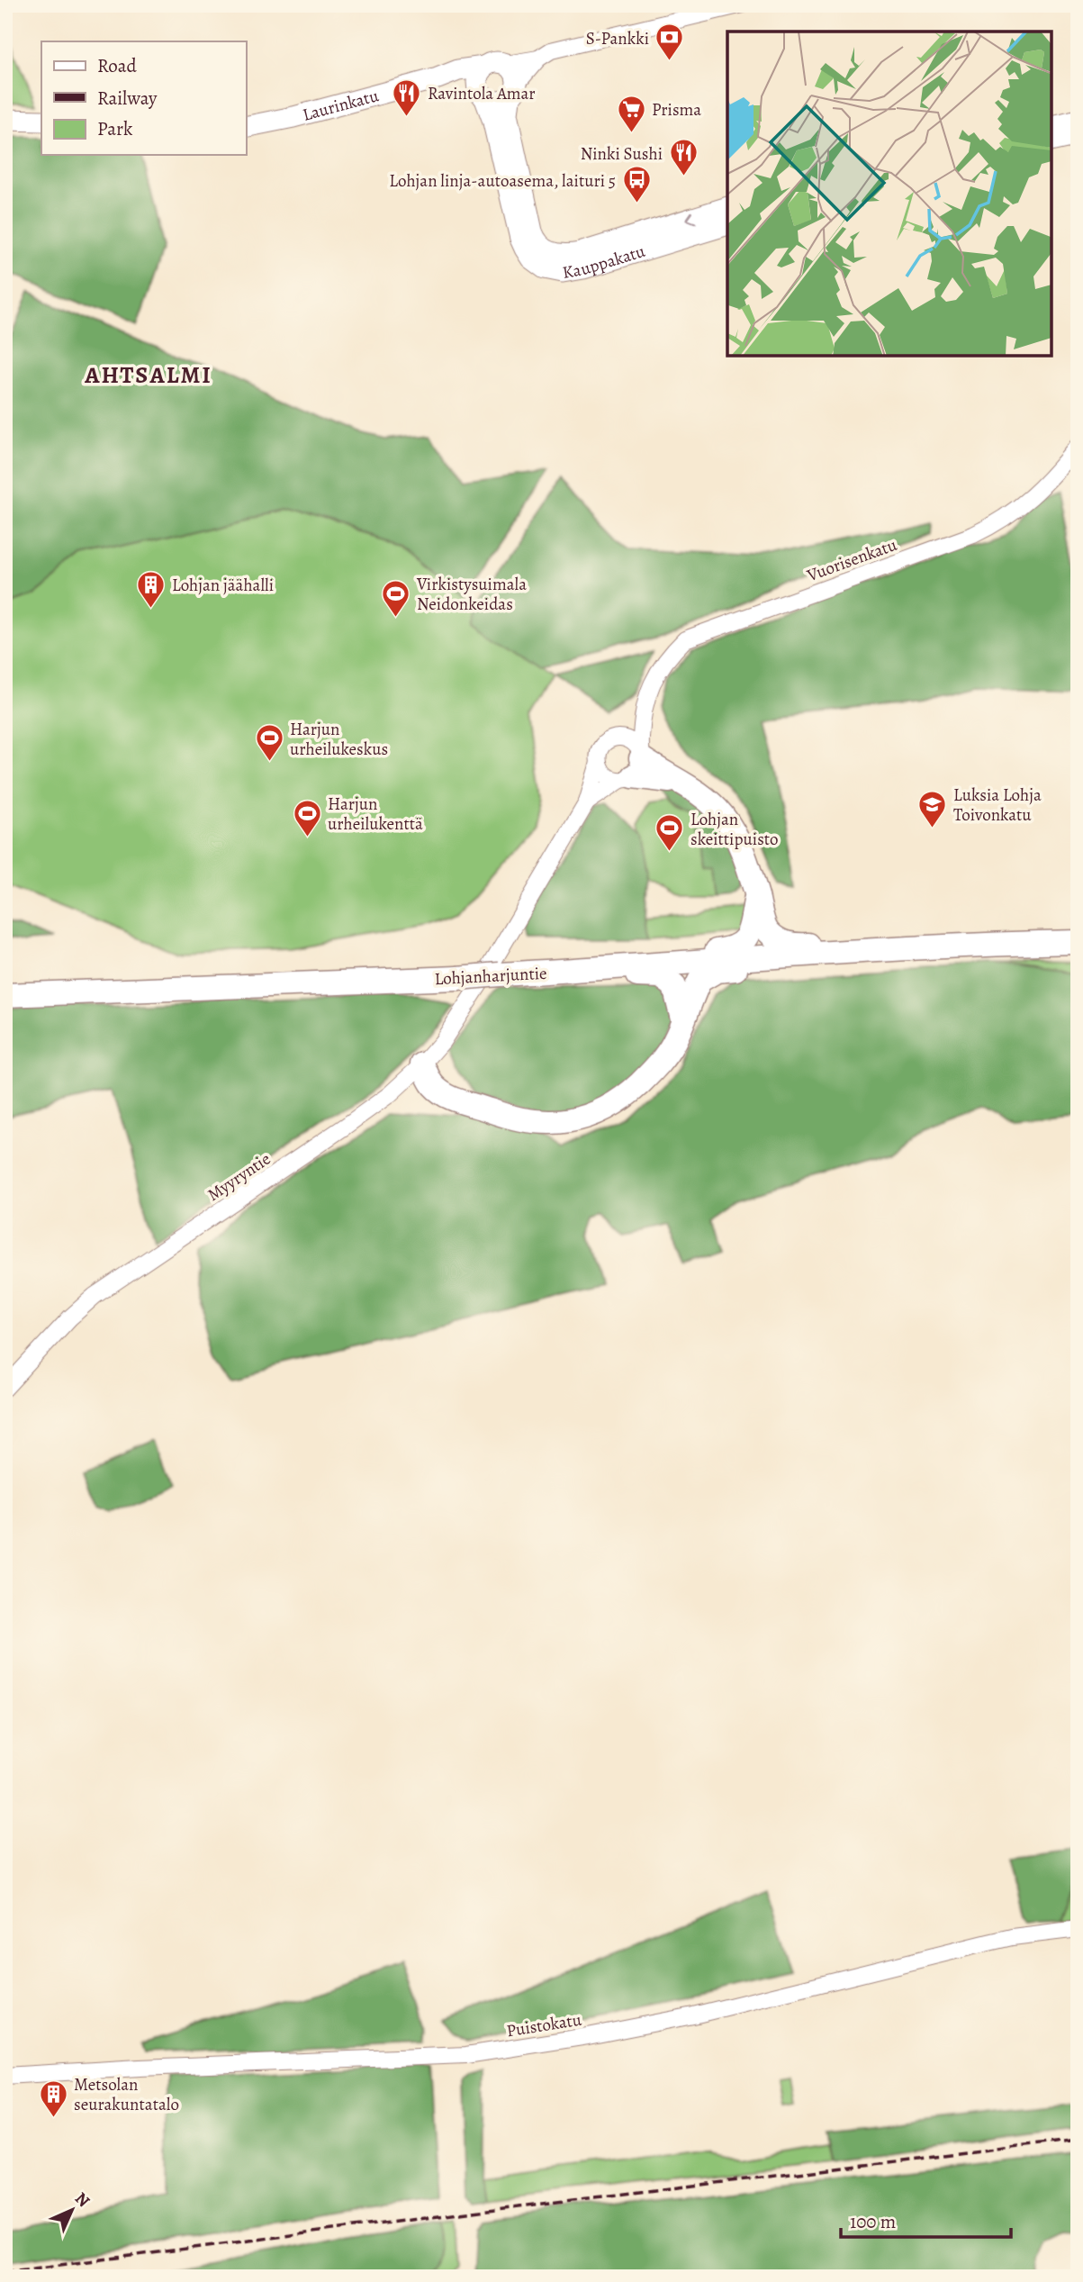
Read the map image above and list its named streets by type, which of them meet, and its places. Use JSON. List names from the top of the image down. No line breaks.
{"streets":{"highway":["Lohjanharjuntie"],"main road":["Laurinkatu","Kauppakatu"],"street":["Vuorisenkatu","Myyryntie","Puistokatu"]},"crossings":[["Laurinkatu","Kauppakatu"],["Lohjanharjuntie","Myyryntie"]],"districts":["AHTSALMI"],"places":{"bank":["S-Pankki"],"restaurant":["Ravintola Amar","Ninki Sushi"],"supermarket":["Prisma"],"bus stop":["Lohjan linja-autoasema, laituri 5"],"building":["Lohjan jäähalli","Metsolan seurakuntatalo"],"sports":["Virkistysuimala Neidonkeidas","Harjun urheilukeskus","Harjun urheilukenttä","Lohjan skeittipuisto"],"school or university":["Luksia Lohja Toivonkatu"]},"legend":["Road","Railway","Park"],"scale_bar":"100 m","north":"top right"}
